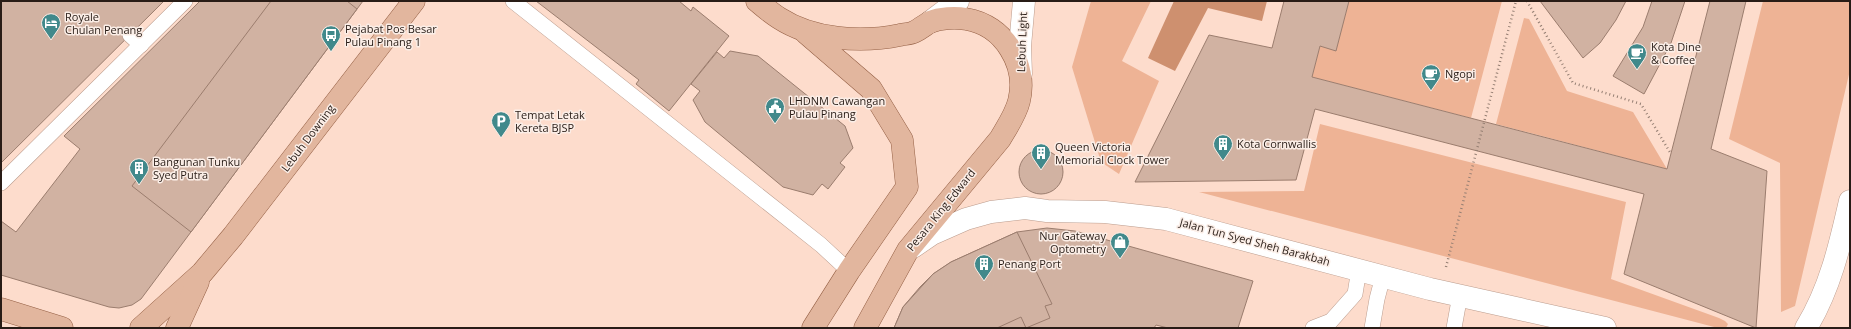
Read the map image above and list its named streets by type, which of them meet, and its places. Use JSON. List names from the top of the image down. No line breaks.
{"streets":{"main road":["Lebuh Downing","Pesara King Edward"],"street":["Lebuh Light","Jalan Tun Syed Sheh Barakbah"]},"crossings":[["Lebuh Light","Pesara King Edward"],["Pesara King Edward","Jalan Tun Syed Sheh Barakbah"]],"places":{"hotel":["Royale Chulan Penang"],"bus stop":["Pejabat Pos Besar Pulau Pinang 1"],"cafe":["Kota Dine & Coffee","Ngopi"],"public building":["LHDNM Cawangan Pulau Pinang"],"parking":["Tempat Letak Kereta BJSP"],"building":["Kota Cornwallis","Queen Victoria Memorial Clock Tower","Bangunan Tunku Syed Putra","Penang Port"],"shop":["Nur Gateway Optometry"]}}
